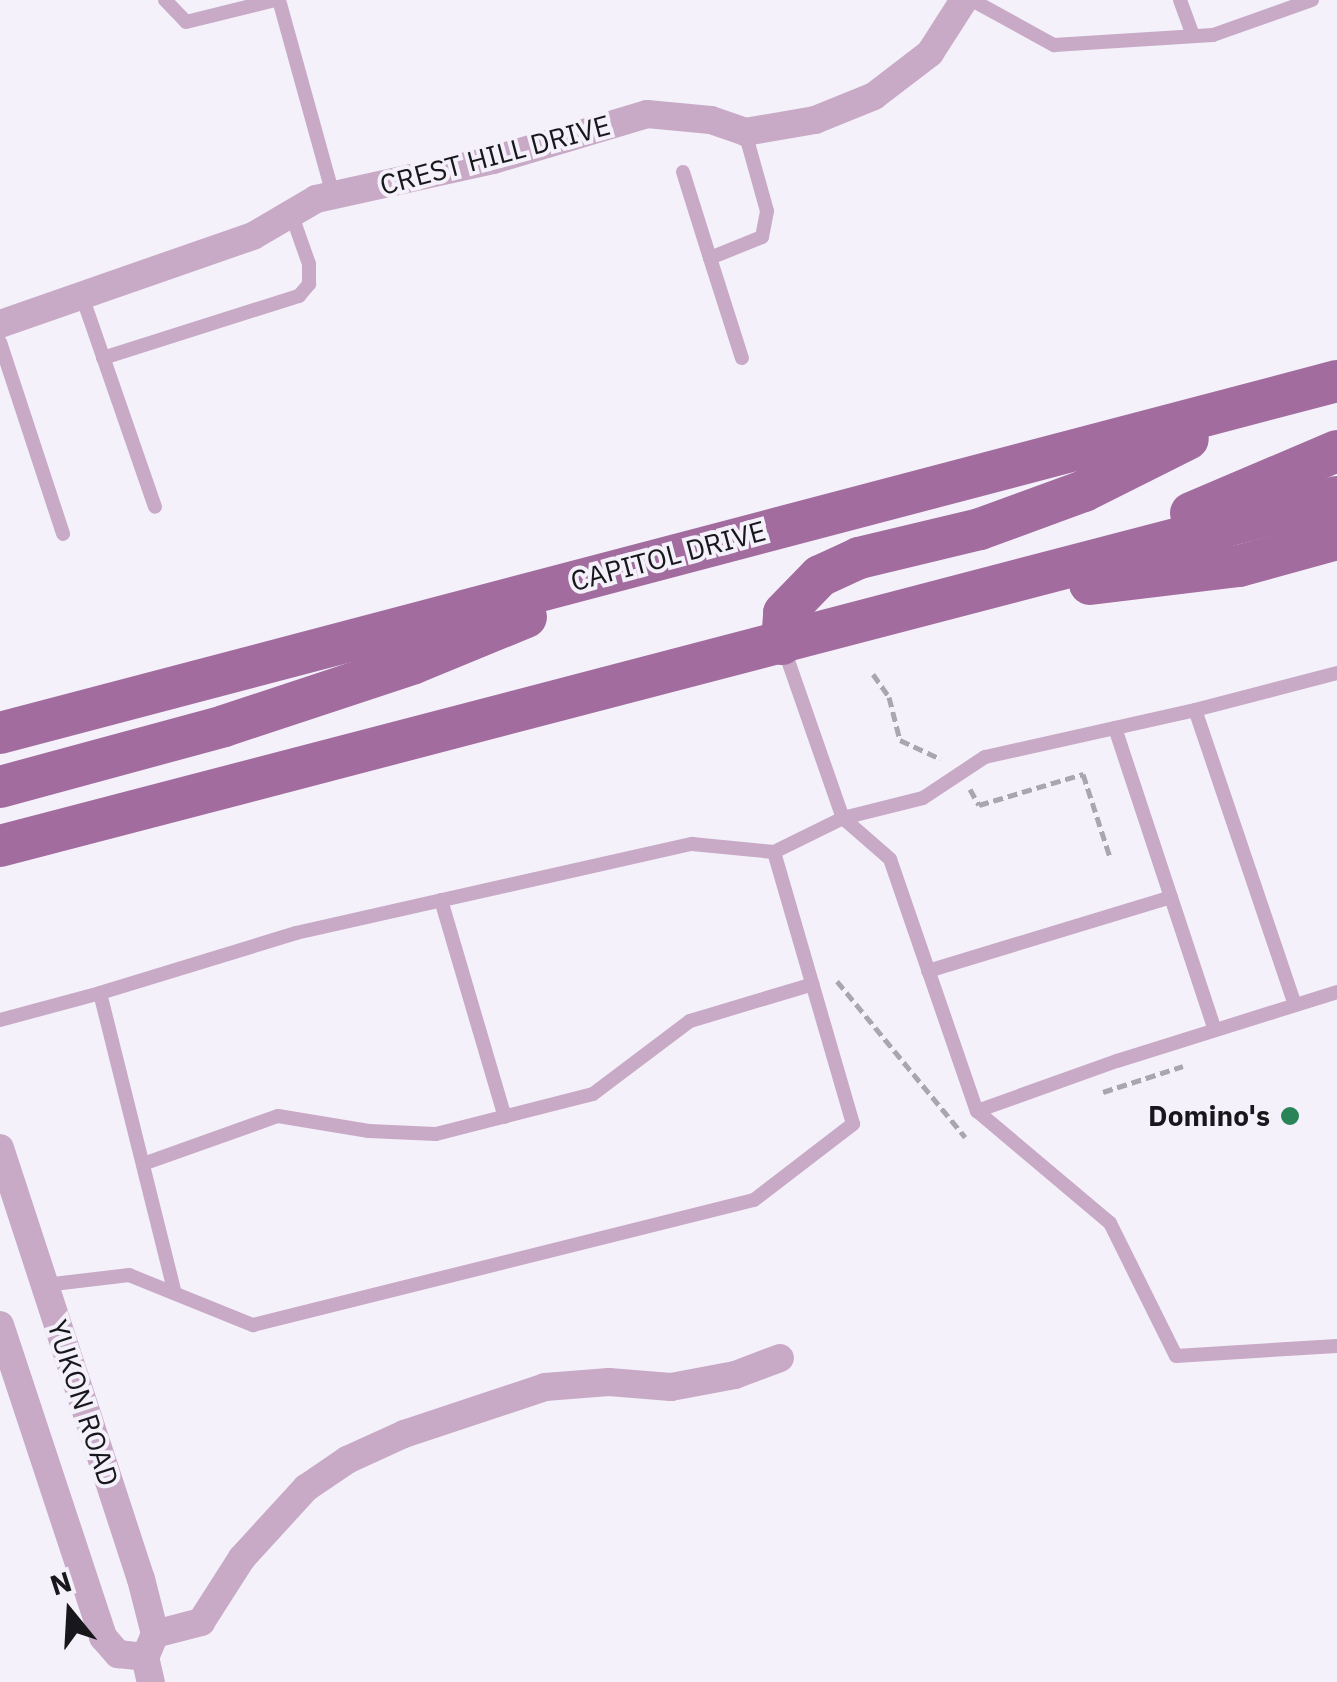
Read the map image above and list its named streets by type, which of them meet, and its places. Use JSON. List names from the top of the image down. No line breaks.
{"streets":{"main road":["CAPITOL DRIVE"],"street":["CREST HILL DRIVE","YUKON ROAD"]},"places":["Domino's"],"north":"top"}
